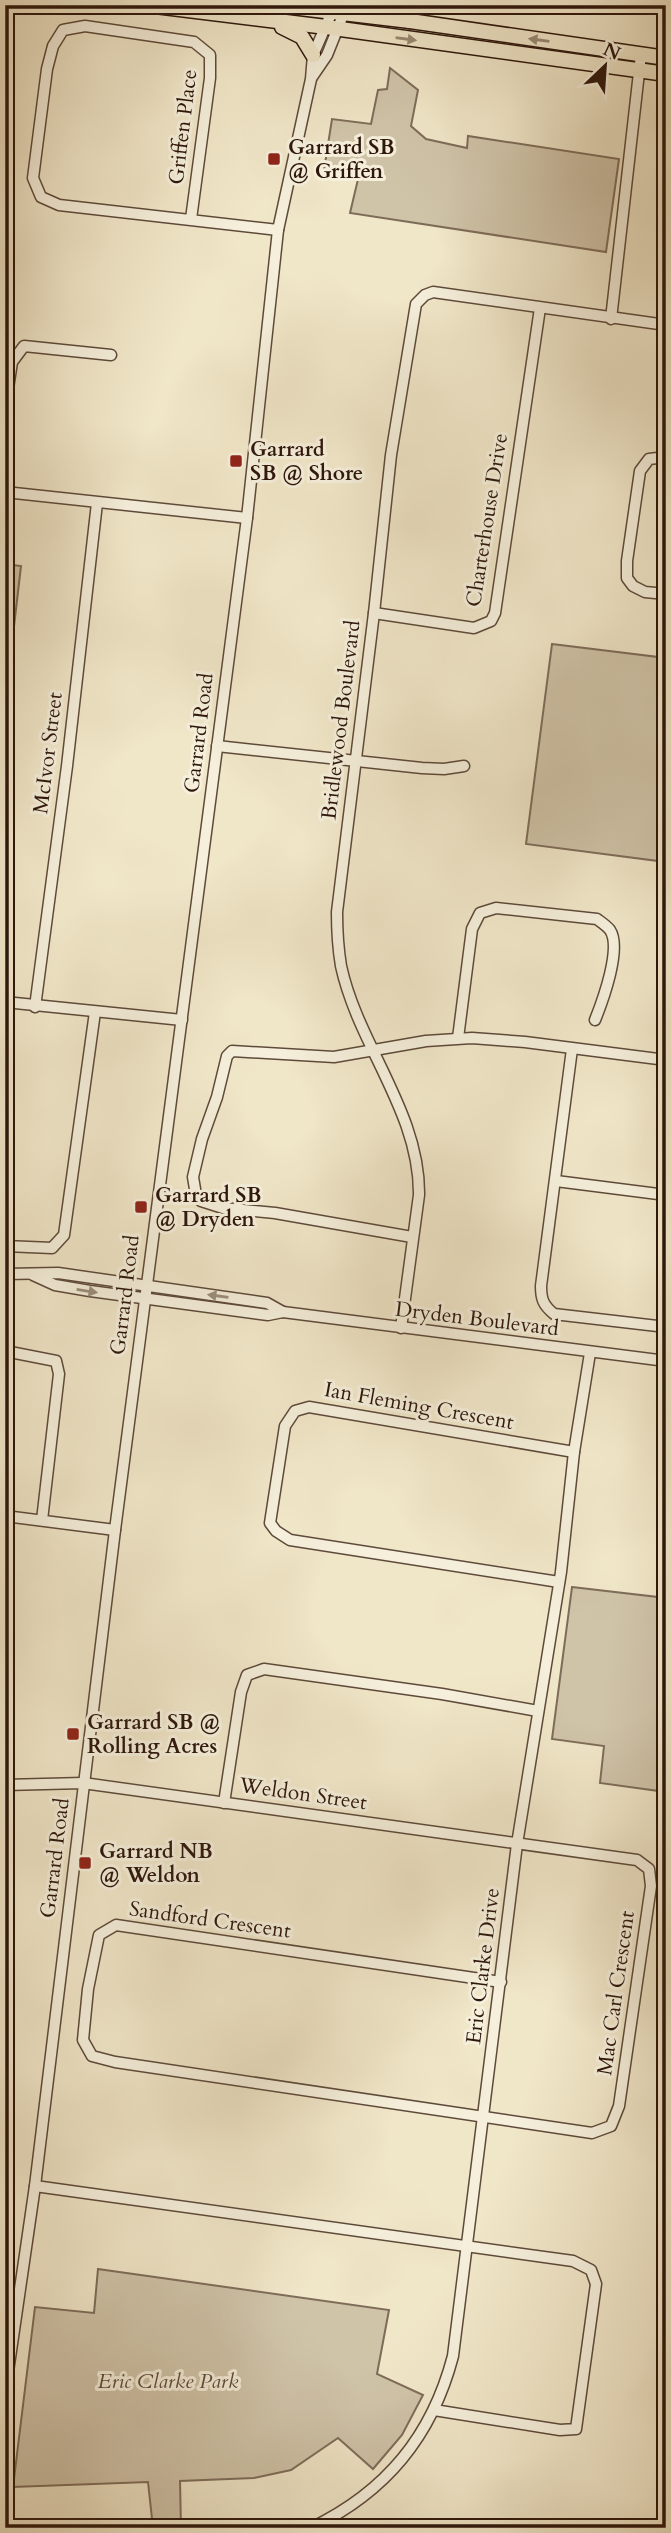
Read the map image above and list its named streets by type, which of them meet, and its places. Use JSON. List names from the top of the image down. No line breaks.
{"streets":{"street":["Griffen Place","Charterhouse Drive","Bridlewood Boulevard","Garrard Road","McIvor Street","Dryden Boulevard","Ian Fleming Crescent","Weldon Street","Sandford Crescent","Eric Clarke Drive","Mac Carl Crescent"]},"crossings":[["Griffen Place","Garrard Road"],["Charterhouse Drive","Bridlewood Boulevard"],["Bridlewood Boulevard","Dryden Boulevard"],["Garrard Road","Dryden Boulevard"],["Garrard Road","Weldon Street"],["Dryden Boulevard","Eric Clarke Drive"],["Ian Fleming Crescent","Eric Clarke Drive"],["Weldon Street","Eric Clarke Drive"],["Weldon Street","Mac Carl Crescent"],["Sandford Crescent","Eric Clarke Drive"],["Sandford Crescent","Mac Carl Crescent"],["Eric Clarke Drive","Mac Carl Crescent"]],"parks":["Eric Clarke Park"],"places":{"transit":["Garrard SB @ Griffen","Garrard SB @ Shore","Garrard SB @ Dryden","Garrard SB @ Rolling Acres","Garrard NB @ Weldon"]},"north":"top right"}
